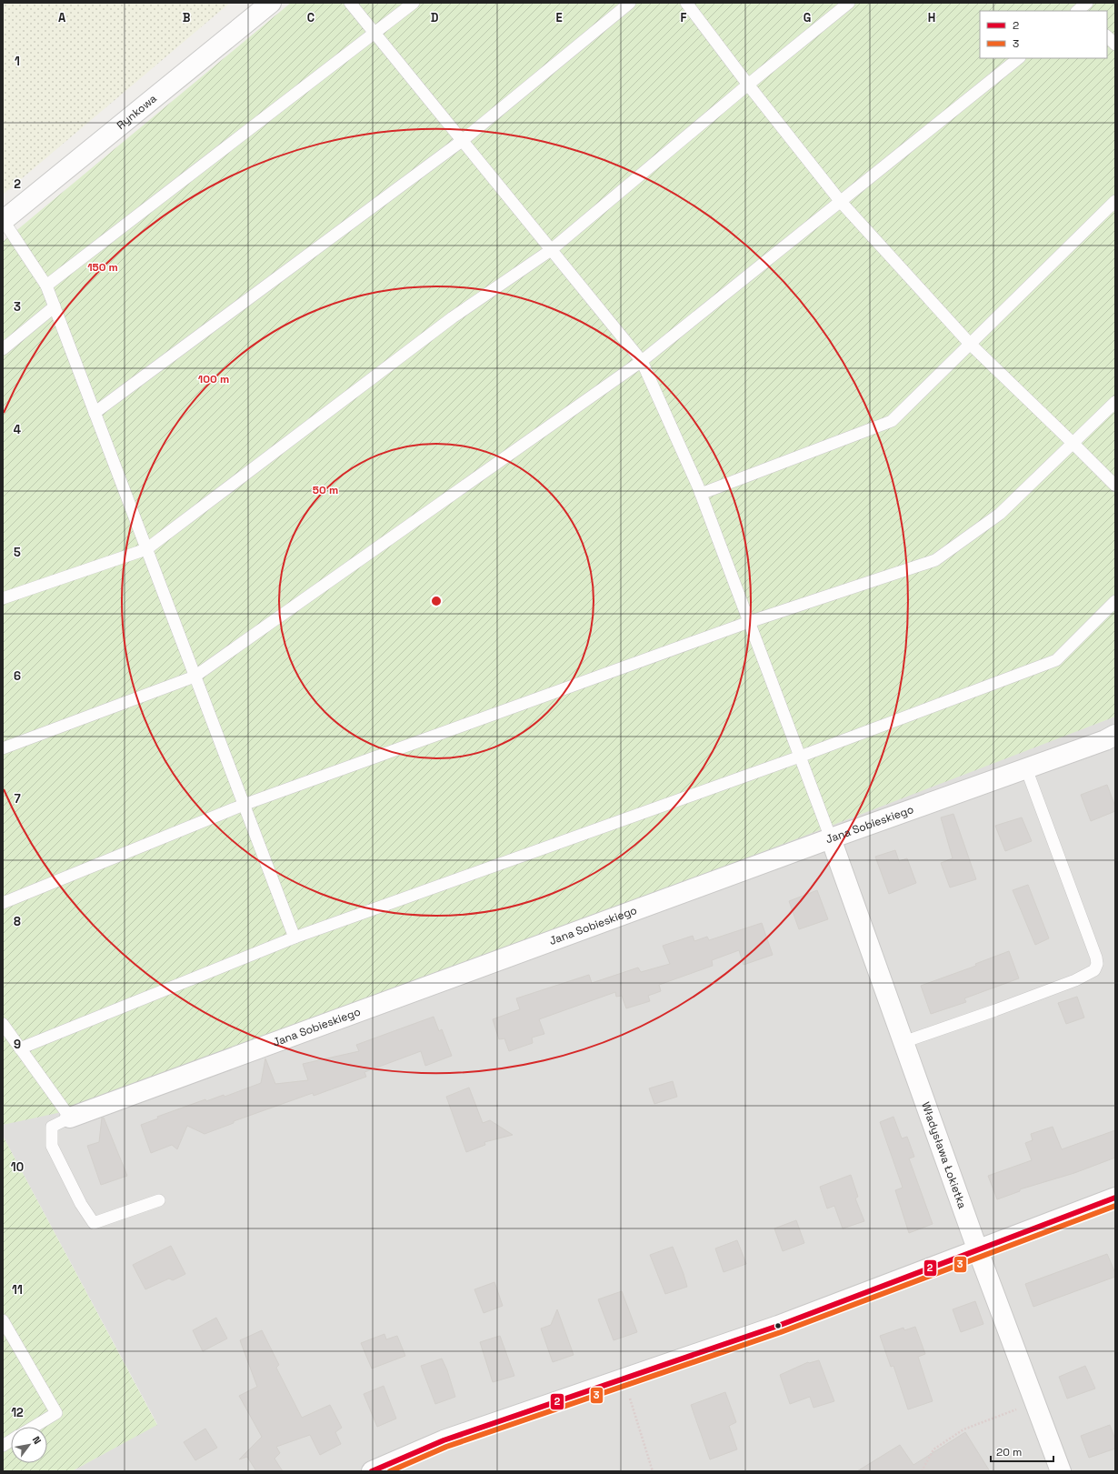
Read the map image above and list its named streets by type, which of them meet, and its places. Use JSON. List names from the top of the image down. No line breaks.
{"streets":{"street":["Rynkowa","Jana Sobieskiego","Władysława Łokietka"]},"crossings":[["Jana Sobieskiego","Władysława Łokietka"]],"lines":["transit line 2","transit line 3"],"legend":["2","3"],"scale_bar":"20 m","north":"top right","grid":{"columns":["A","B","C","D","E","F","G","H"],"rows":["1","2","3","4","5","6","7","8","9","10","11","12"]},"rings":["150 m","100 m","50 m"]}
